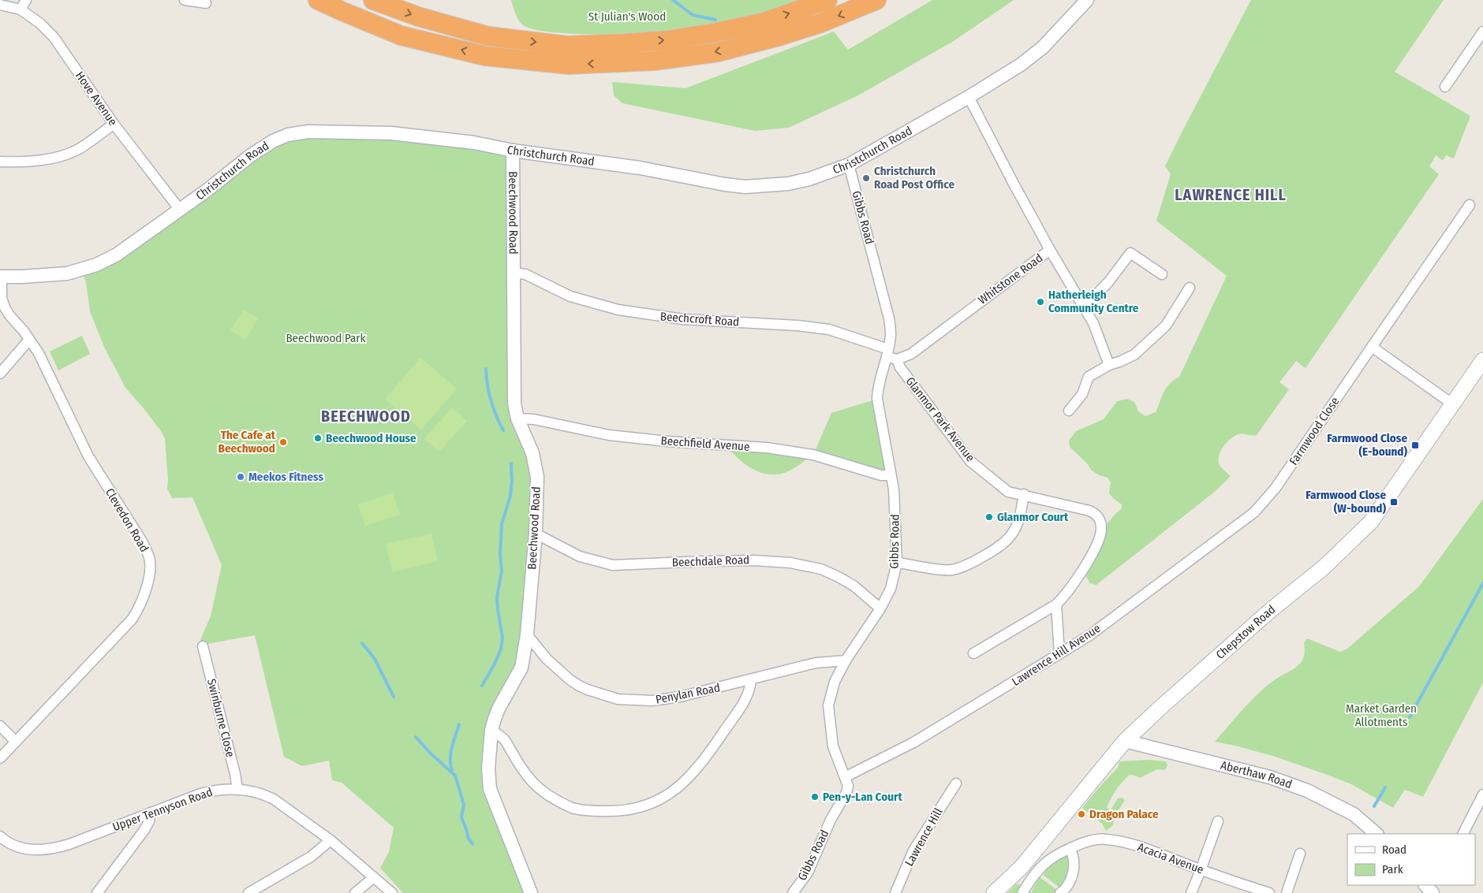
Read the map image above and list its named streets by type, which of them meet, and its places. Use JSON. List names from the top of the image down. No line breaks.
{"streets":{"main road":["Chepstow Road"],"street":["Hove Avenue","Christchurch Road","Beechwood Road","Gibbs Road","Whitstone Road","Beechcroft Road","Glanmor Park Avenue","Farmwood Close","Beechfield Avenue","Clevedon Road","Beechdale Road","Lawrence Hill Avenue","Penylan Road","Swinburne Close","Aberthaw Road","Upper Tennyson Road","Lawrence Hill","Acacia Avenue"]},"crossings":[["Hove Avenue","Christchurch Road"],["Christchurch Road","Beechwood Road"],["Christchurch Road","Gibbs Road"],["Christchurch Road","Whitstone Road"],["Christchurch Road","Clevedon Road"],["Beechwood Road","Beechcroft Road"],["Beechwood Road","Beechfield Avenue"],["Beechwood Road","Beechdale Road"],["Beechwood Road","Penylan Road"],["Gibbs Road","Beechcroft Road"],["Gibbs Road","Beechfield Avenue"],["Gibbs Road","Beechdale Road"],["Gibbs Road","Lawrence Hill Avenue"],["Gibbs Road","Penylan Road"],["Whitstone Road","Glanmor Park Avenue"],["Farmwood Close","Lawrence Hill Avenue"],["Chepstow Road","Aberthaw Road"],["Swinburne Close","Upper Tennyson Road"]],"districts":["LAWRENCE HILL","BEECHWOOD"],"parks":["St Julian's Wood","Beechwood Park","Market Garden Allotments"],"places":{"other":["Christchurch Road Post Office","Hatherleigh Community Centre","Beechwood House","The Cafe at Beechwood","Meekos Fitness","Glanmor Court","Pen-y-Lan Court","Dragon Palace"],"transit":["Farmwood Close (E-bound)","Farmwood Close (W-bound)"]},"legend":["Road","Park"]}
